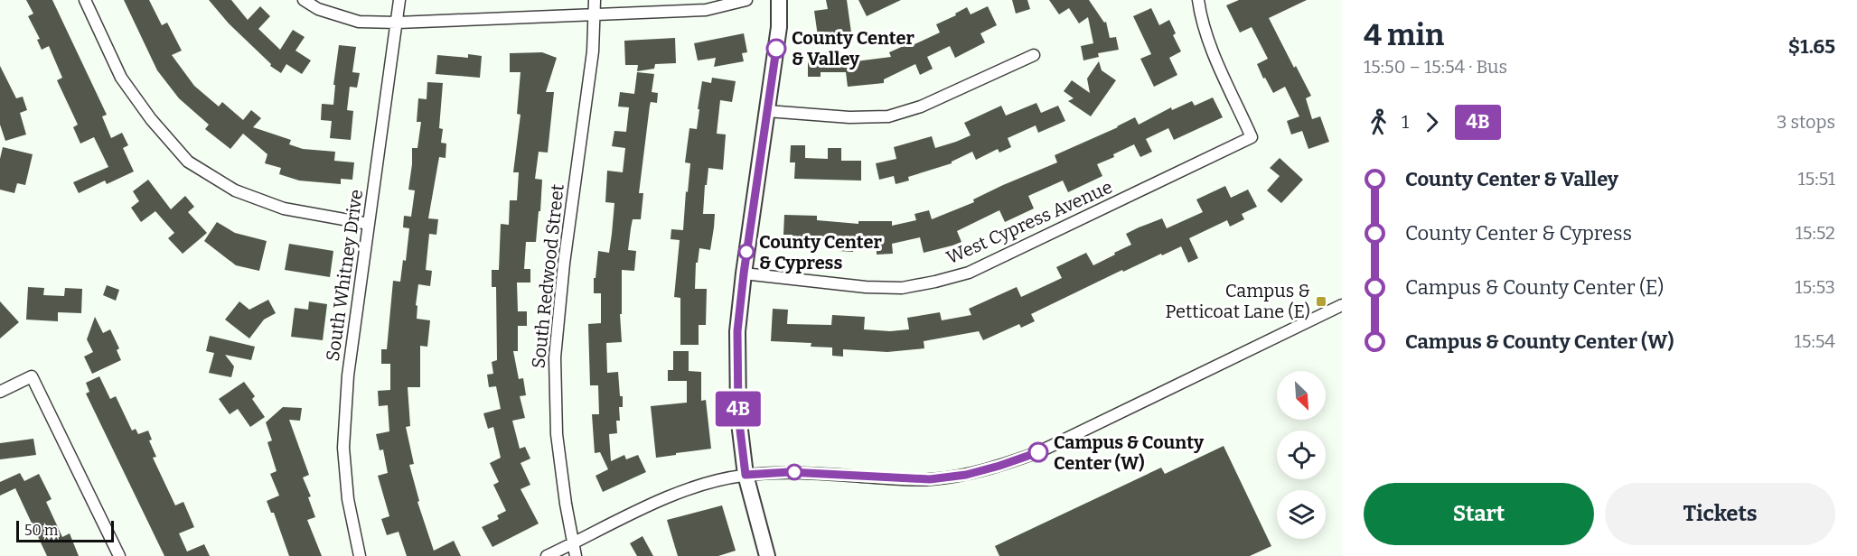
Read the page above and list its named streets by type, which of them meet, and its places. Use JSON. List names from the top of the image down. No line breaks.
{"streets":{"street":["West Cypress Avenue","South Whitney Drive","South Redwood Street"]},"places":{"other":["County Center & Valley","County Center & Cypress","Campus & County Center (W)"],"transit":["Campus & Petticoat Lane (E)"]},"lines":["bus line 4B"],"scale_bar":"50 m","north":"bottom right","page":{"on_map":"4B","heading":["4 min","15:50 – 15:54 · Bus","$1.65"],"legs":["1","4B","3 stops"],"list":[{"name":"County Center & Valley","value":"15:51"},{"name":"County Center & Cypress","value":"15:52"},{"name":"Campus & County Center (E)","value":"15:53"},{"name":"Campus & County Center (W)","value":"15:54"}],"buttons":["Start","Tickets"],"scale":"50 m"}}
